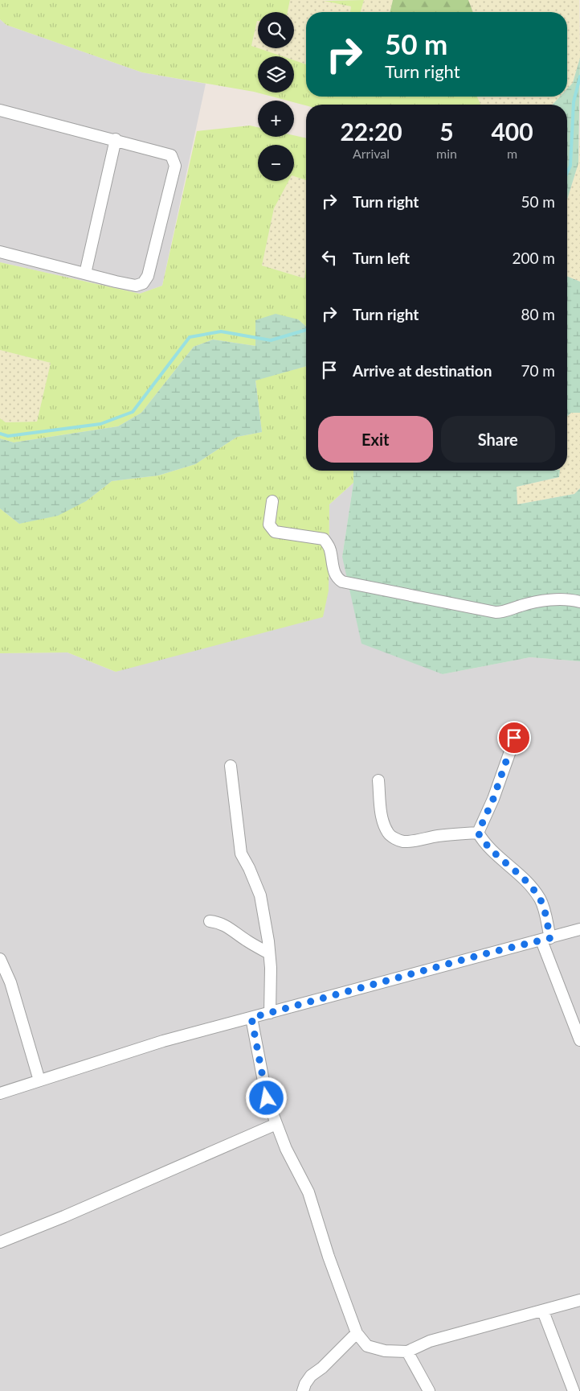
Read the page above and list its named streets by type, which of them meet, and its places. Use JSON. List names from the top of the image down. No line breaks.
{"page":{"map_buttons":["+","−"],"turn":["50 m","Turn right"],"eta":["22:20","Arrival","5","min","400","m"],"list":[{"name":"Turn right","value":"50 m"},{"name":"Turn left","value":"200 m"},{"name":"Turn right","value":"80 m"},{"name":"Arrive at destination","value":"70 m"}],"buttons":["Exit","Share"]}}
